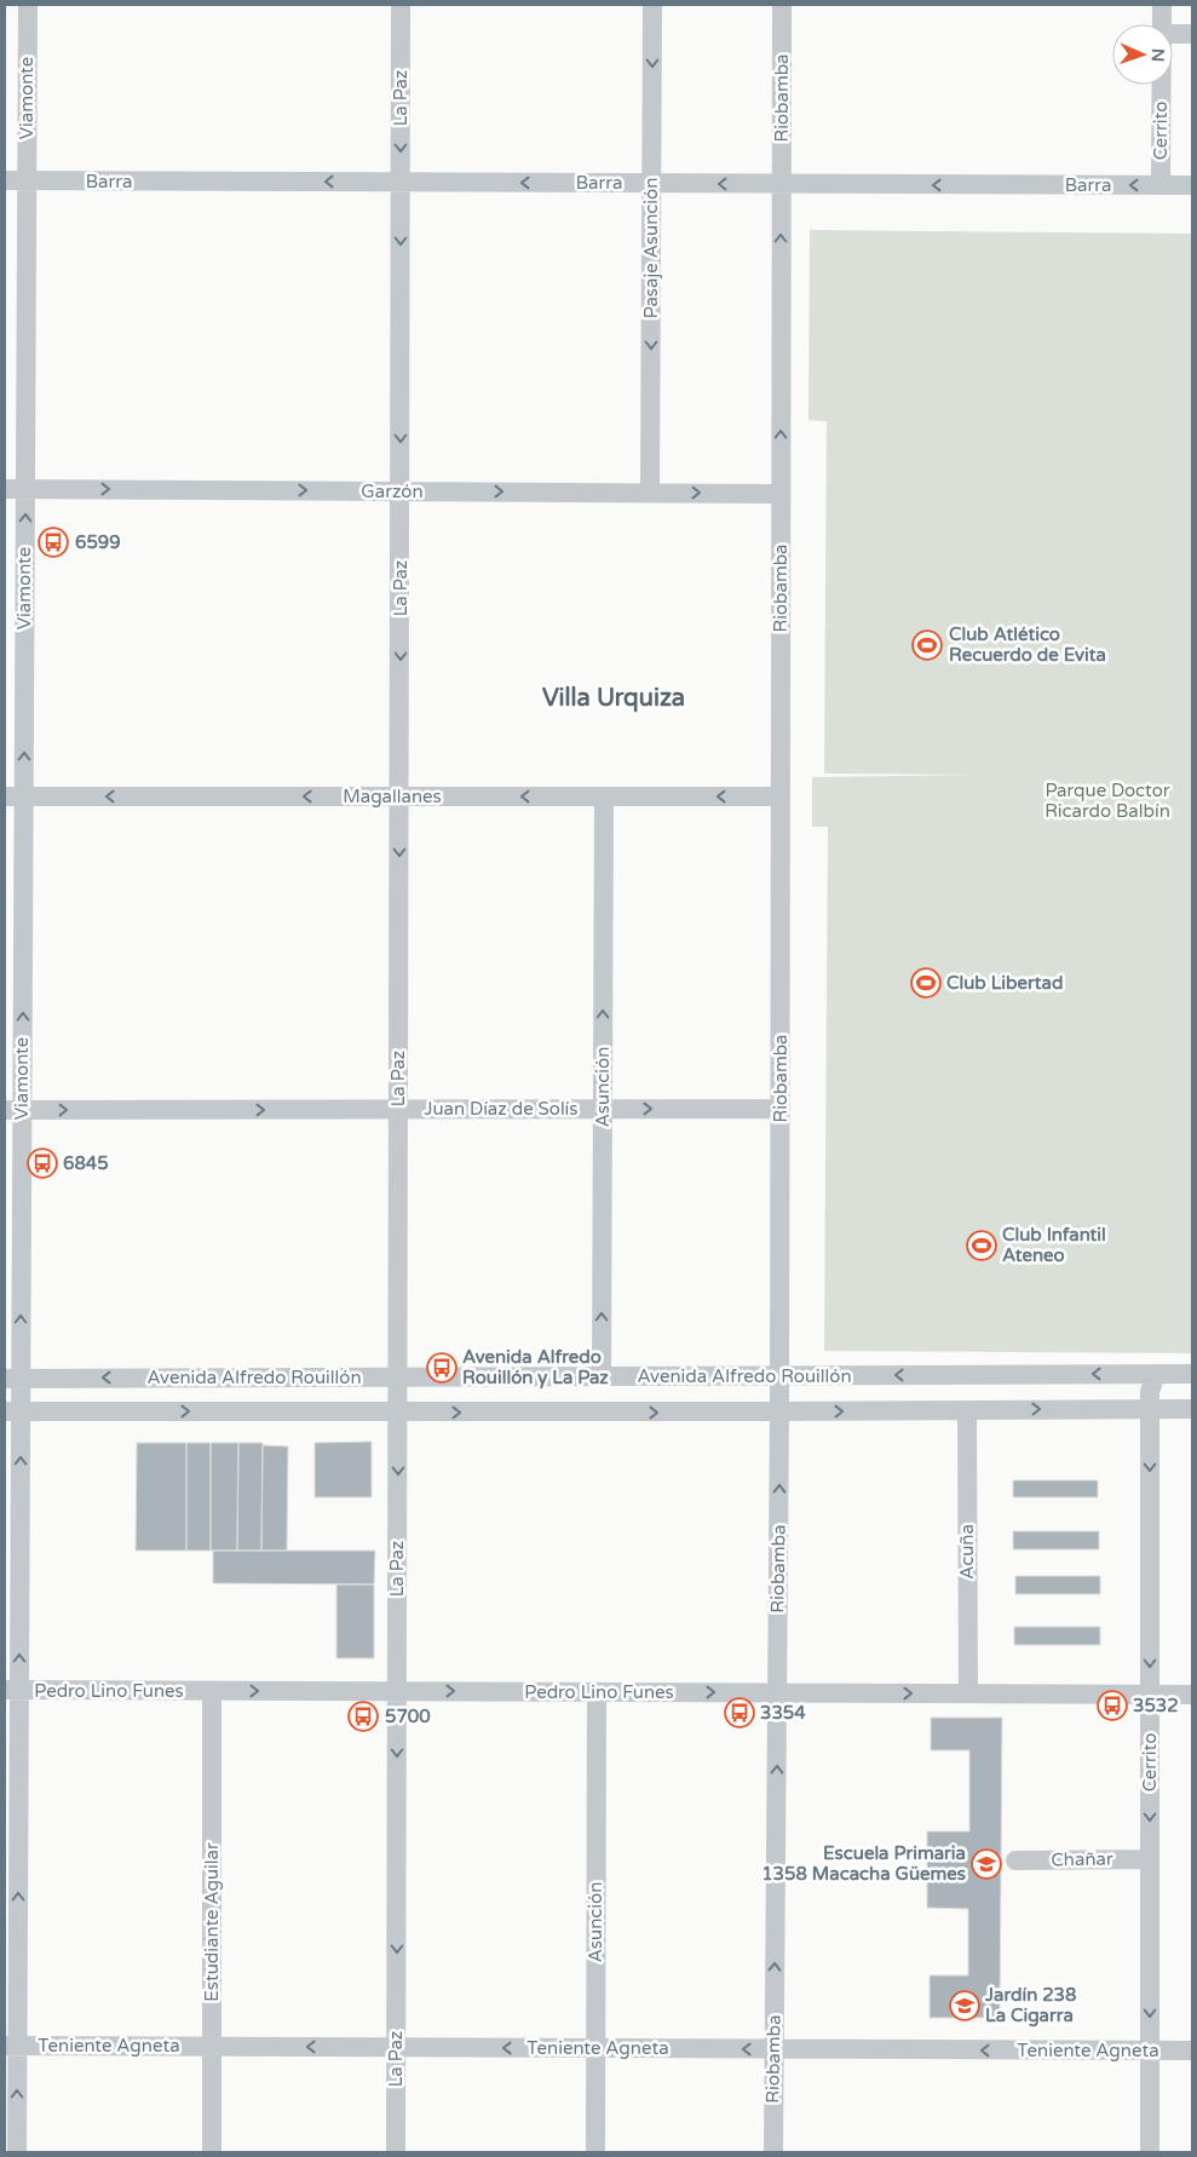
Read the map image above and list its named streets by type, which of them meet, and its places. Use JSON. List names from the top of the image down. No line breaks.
{"streets":{"street":["Viamonte","La Paz","Riobamba","Cerrito","Barra","Pasaje Asunción","Garzón","Magallanes","Asunción","Juan Díaz de Solís","Avenida Alfredo Rouillón","Acuña","Pedro Lino Funes","Chañar","Estudiante Aguilar","Teniente Agneta"]},"crossings":[["Viamonte","Barra"],["Viamonte","Garzón"],["Viamonte","Magallanes"],["Viamonte","Juan Díaz de Solís"],["Viamonte","Avenida Alfredo Rouillón"],["Viamonte","Pedro Lino Funes"],["Viamonte","Teniente Agneta"],["La Paz","Barra"],["La Paz","Garzón"],["La Paz","Magallanes"],["La Paz","Juan Díaz de Solís"],["La Paz","Avenida Alfredo Rouillón"],["La Paz","Pedro Lino Funes"],["La Paz","Teniente Agneta"],["Riobamba","Barra"],["Riobamba","Garzón"],["Riobamba","Magallanes"],["Riobamba","Juan Díaz de Solís"],["Riobamba","Avenida Alfredo Rouillón"],["Riobamba","Pedro Lino Funes"],["Riobamba","Teniente Agneta"],["Cerrito","Barra"],["Cerrito","Avenida Alfredo Rouillón"],["Cerrito","Pedro Lino Funes"],["Cerrito","Chañar"],["Cerrito","Teniente Agneta"],["Barra","Pasaje Asunción"],["Pasaje Asunción","Garzón"],["Magallanes","Asunción"],["Asunción","Juan Díaz de Solís"],["Asunción","Avenida Alfredo Rouillón"],["Asunción","Pedro Lino Funes"],["Asunción","Teniente Agneta"],["Avenida Alfredo Rouillón","Acuña"],["Acuña","Pedro Lino Funes"],["Pedro Lino Funes","Estudiante Aguilar"],["Estudiante Aguilar","Teniente Agneta"]],"one_way":["Viamonte","La Paz","Riobamba","Cerrito","Barra","Pasaje Asunción","Garzón","Magallanes","Asunción","Juan Díaz de Solís","Pedro Lino Funes","Teniente Agneta"],"districts":["Villa Urquiza"],"parks":["Parque Doctor Ricardo Balbín"],"places":{"bus stop":["6599","6845","Avenida Alfredo Rouillón y La Paz","3532","3354","5700"],"sports":["Club Atlético Recuerdo de Evita","Club Libertad","Club Infantil Ateneo"],"school or university":["Escuela Primaria 1358 Macacha Güemes","Jardín 238 La Cigarra"]},"north":"right"}
